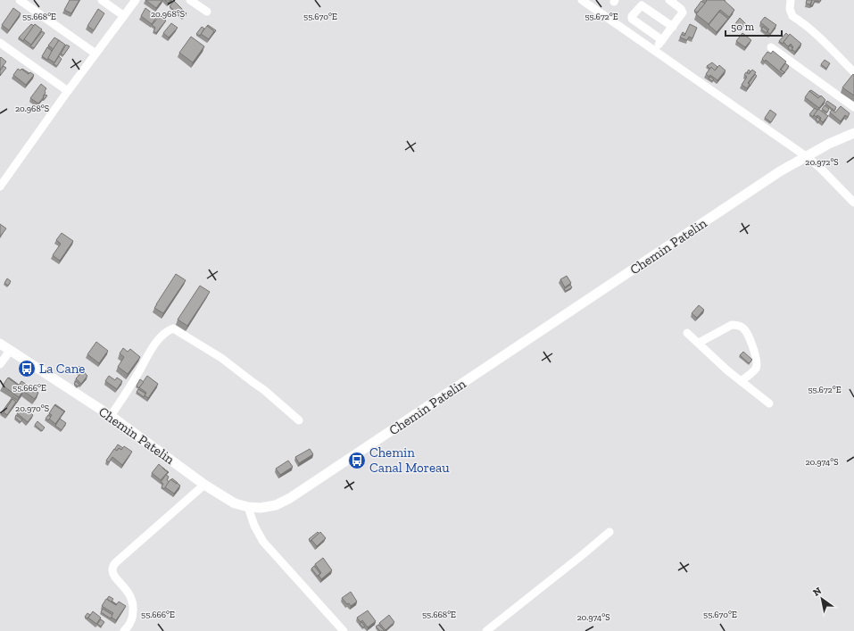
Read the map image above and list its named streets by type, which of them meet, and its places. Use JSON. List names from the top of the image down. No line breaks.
{"streets":{"main road":["Chemin Patelin"]},"places":{"bus stop":["La Cane","Chemin Canal Moreau"]},"scale_bar":"50 m","north":"top left","coordinates":["20.968°S","55.668°E","55.670°E","55.672°E","20.972°S","55.666°E","20.970°S","20.974°S"]}
